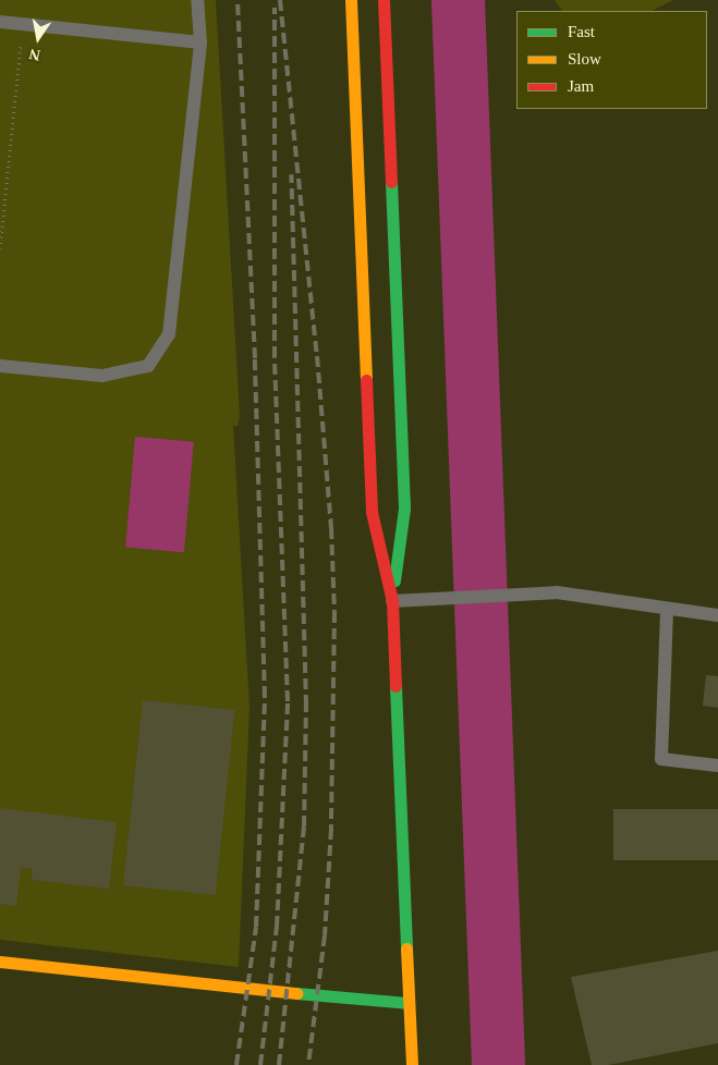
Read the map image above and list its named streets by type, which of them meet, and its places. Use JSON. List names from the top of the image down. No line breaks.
{"legend":["Fast","Slow","Jam"],"north":"bottom"}
